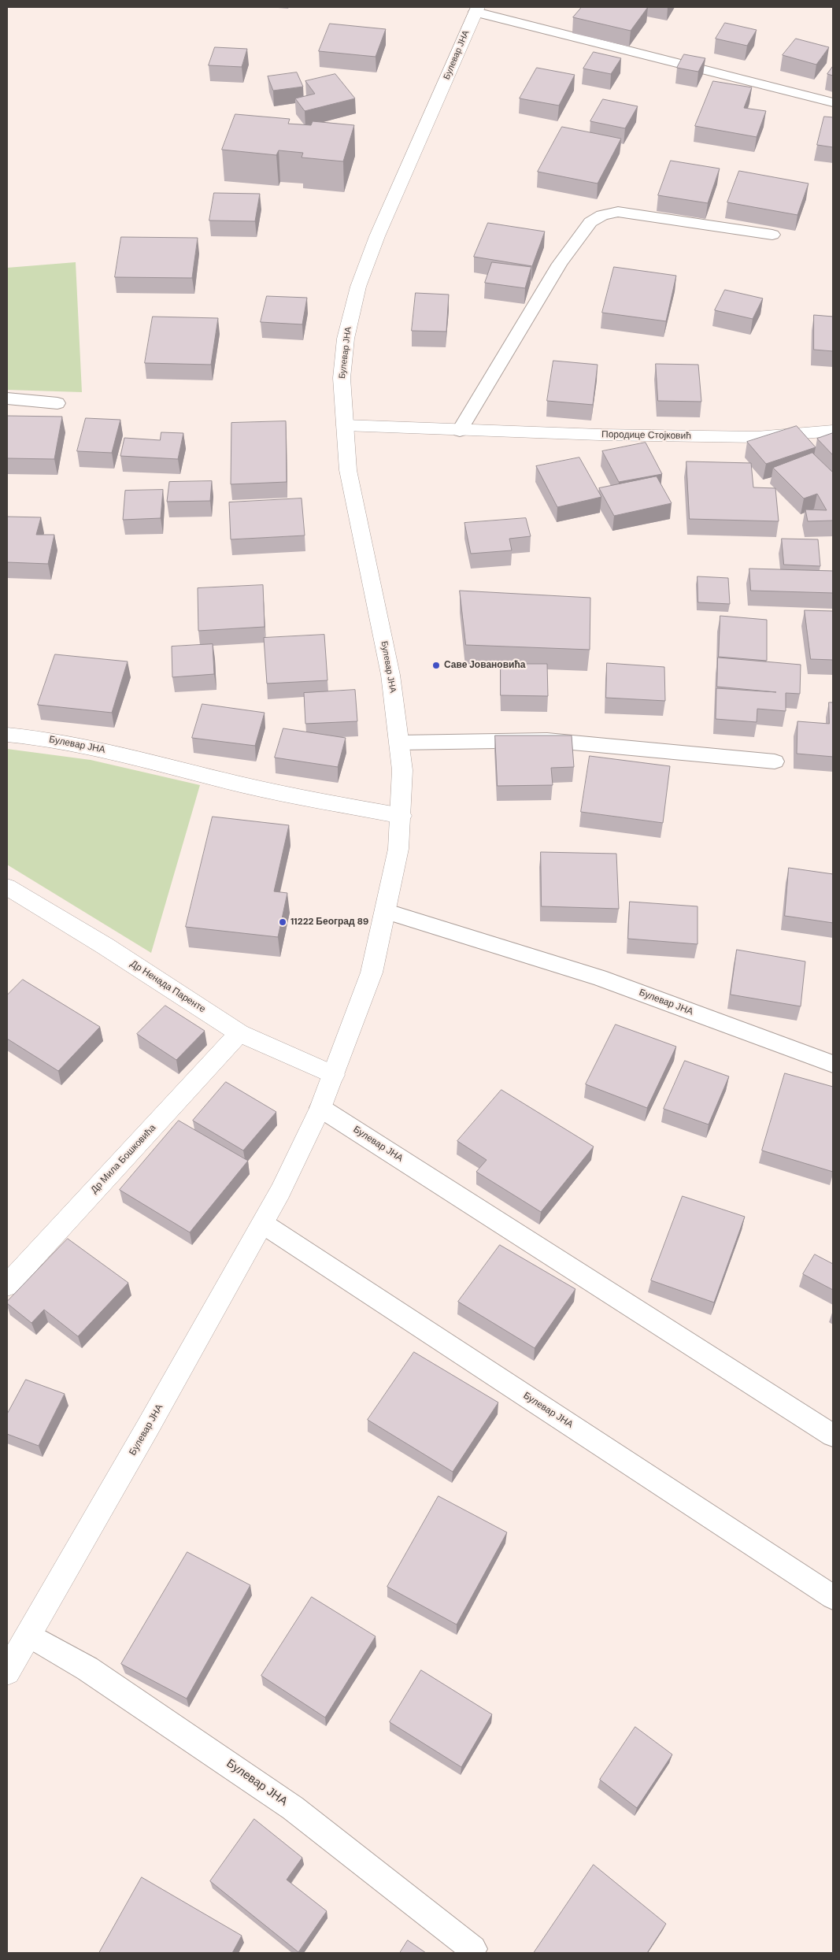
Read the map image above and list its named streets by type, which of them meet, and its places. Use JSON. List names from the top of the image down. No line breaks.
{"streets":{"main road":["Булевар ЈНА","Породице Стојковић","Др Ненада Паренте","Др Мила Бошковића"]},"crossings":[["Булевар ЈНА","Породице Стојковић"],["Булевар ЈНА","Др Ненада Паренте"],["Др Ненада Паренте","Др Мила Бошковића"]],"places":["Саве Јовановића","11222 Београд 89"]}
